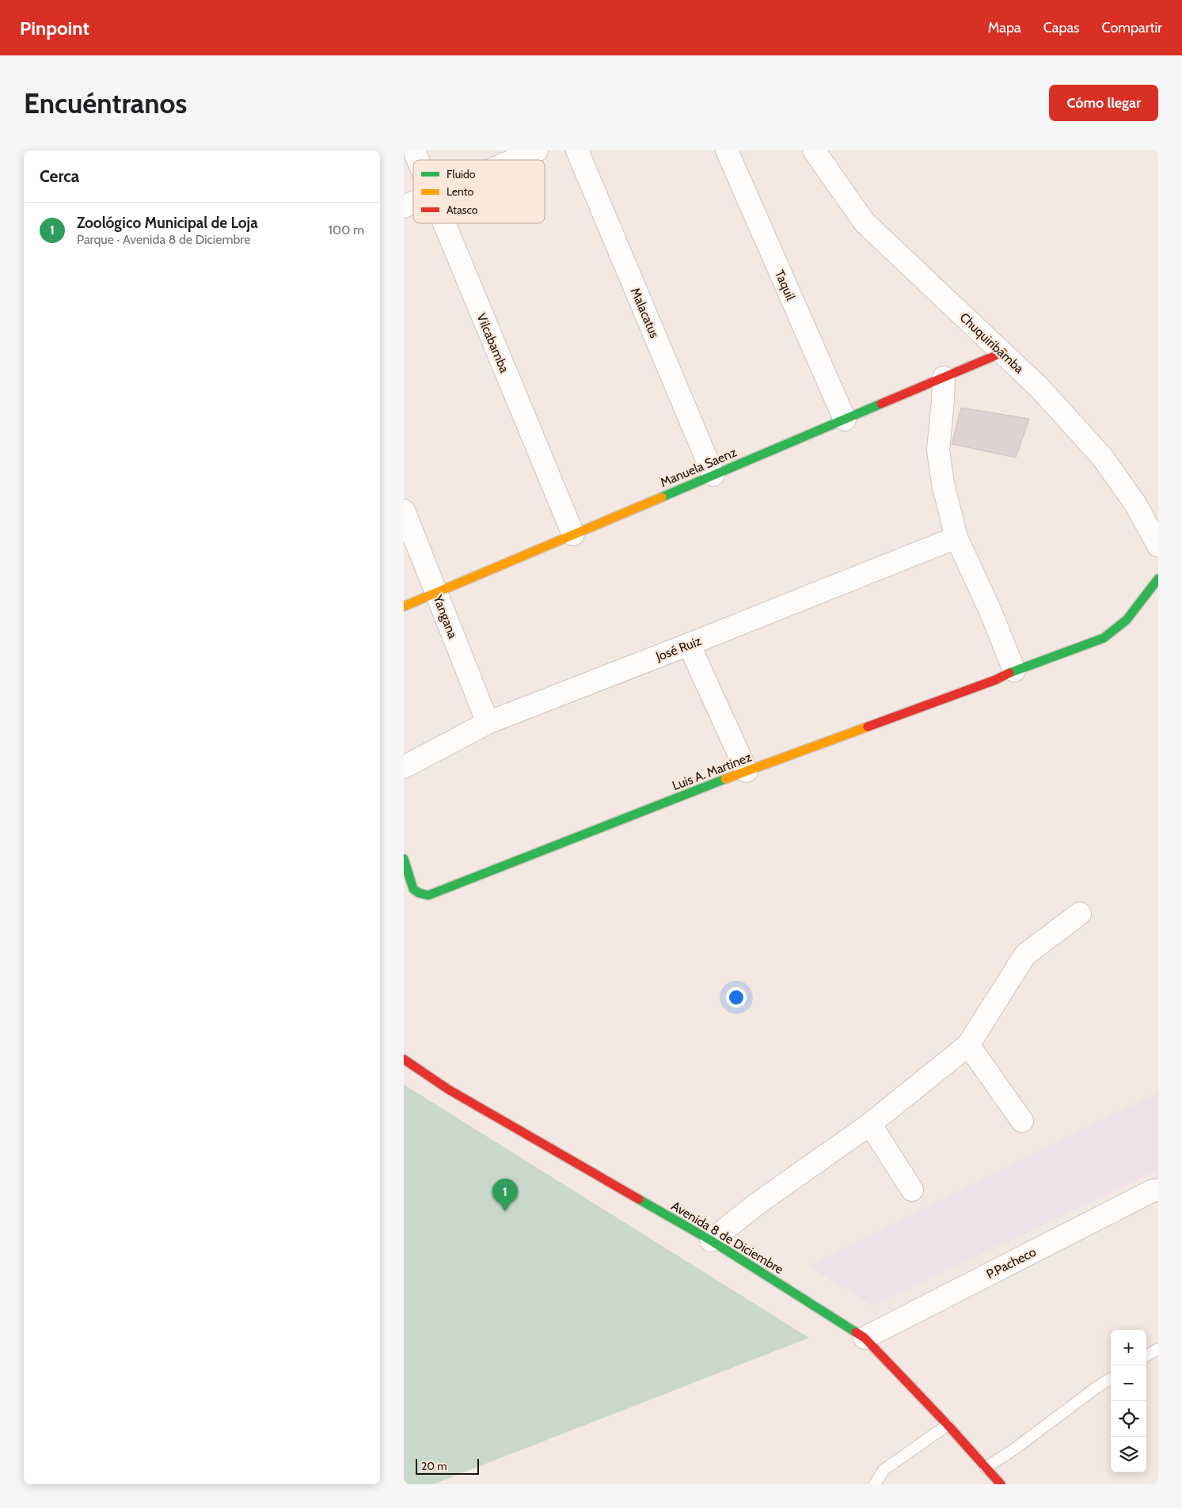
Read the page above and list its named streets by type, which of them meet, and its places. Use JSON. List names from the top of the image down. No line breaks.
{"streets":{"street":["Taquil","Malacatus","Vilcabamba","Chuquiribamba","Manuela Saenz","Yangana","José Ruiz","Luis A. Martinez","Avenida 8 de Diciembre","P.Pacheco"]},"crossings":[["Taquil","Manuela Saenz"],["Malacatus","Manuela Saenz"],["Vilcabamba","Manuela Saenz"],["Chuquiribamba","Manuela Saenz"],["Manuela Saenz","Yangana"],["Yangana","José Ruiz"],["Avenida 8 de Diciembre","P.Pacheco"]],"legend":["Fluido","Lento","Atasco"],"scale_bar":"20 m","page":{"header":"Pinpoint","nav":["Mapa","Capas","Compartir"],"buttons":"Cómo llegar","title":"Encuéntranos","heading":"Cerca","list":[{"mark":"1","name":"Zoológico Municipal de Loja","note":"Parque · Avenida 8 de Diciembre","value":"100 m"}],"pins":"1","map_buttons":["+","−"],"scale":"20 m"}}
